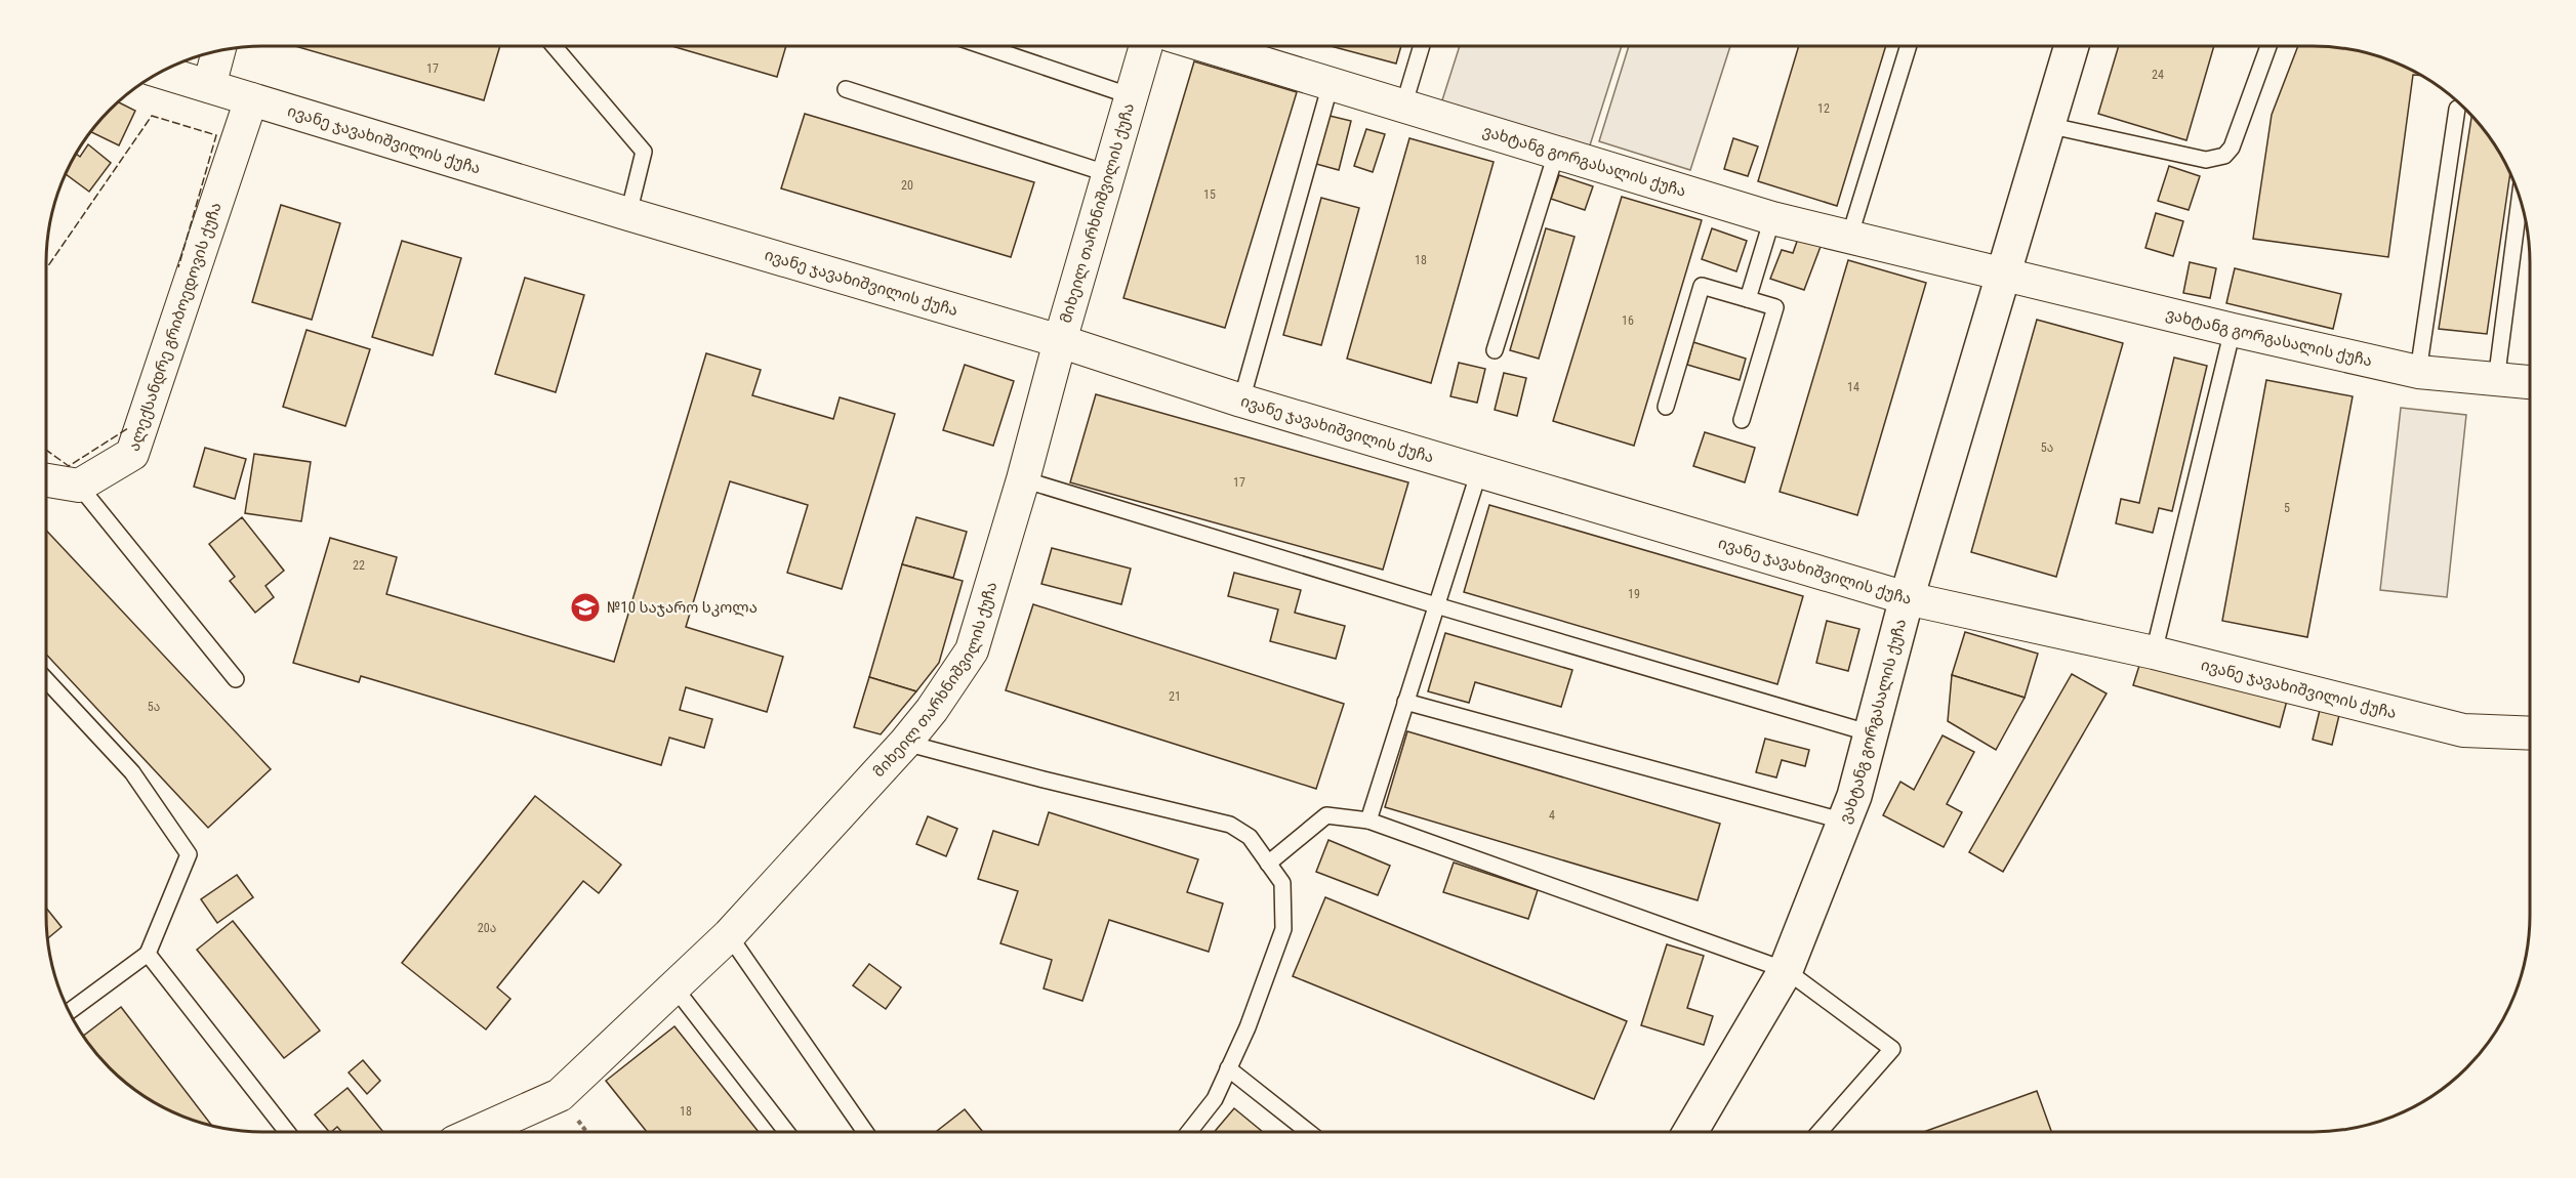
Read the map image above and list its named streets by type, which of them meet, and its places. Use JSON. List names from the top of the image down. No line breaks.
{"streets":{"street":["ივანე ჯავახიშვილის ქუჩა","ვახტანგ გორგასალის ქუჩა","მიხეილ თარხნიშვილის ქუჩა","ალექსანდრე გრიბოედოვის ქუჩა"]},"crossings":[["ივანე ჯავახიშვილის ქუჩა","ვახტანგ გორგასალის ქუჩა"],["ივანე ჯავახიშვილის ქუჩა","მიხეილ თარხნიშვილის ქუჩა"],["ივანე ჯავახიშვილის ქუჩა","ალექსანდრე გრიბოედოვის ქუჩა"]],"places":{"school or university":["№10 საჯარო სკოლა"]},"house_numbers":["17","24","12","20","15","18","16","14","5ა","17","5","22","19","21","5ა","4","20ა","18"]}
